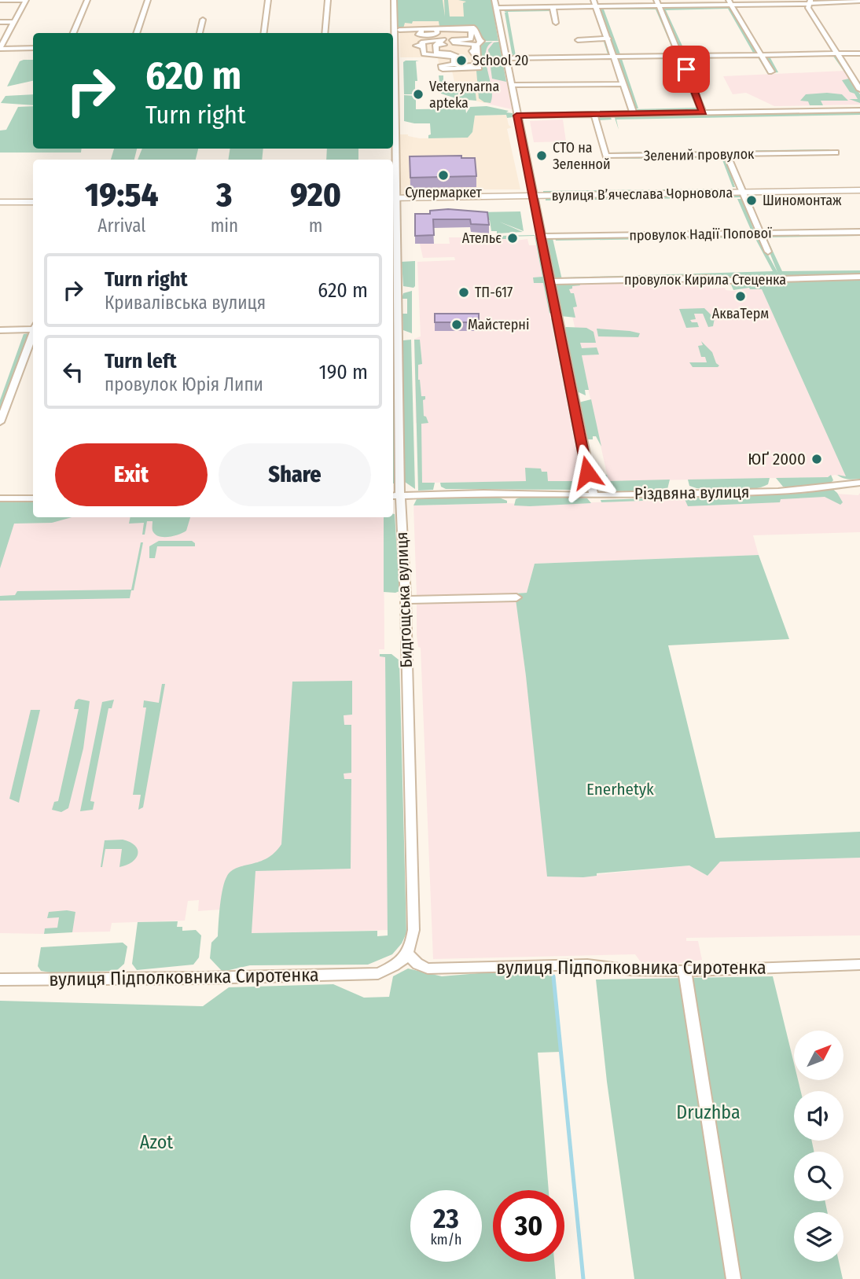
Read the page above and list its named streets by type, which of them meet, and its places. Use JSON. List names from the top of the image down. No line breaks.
{"streets":{"main road":["вулиця Вʼячеслава Чорновола"],"street":["Зелений провулок","провулок Надії Попової","провулок Кирила Стеценка","Різдвяна вулиця","Бидгощська вулиця","вулиця Підполковника Сиротенка"]},"crossings":[["вулиця Вʼячеслава Чорновола","Бидгощська вулиця"],["Різдвяна вулиця","Бидгощська вулиця"],["Бидгощська вулиця","вулиця Підполковника Сиротенка"]],"parks":["Enerhetyk","Druzhba","Azot"],"places":["School 20","Veterynarna apteka","СТО на Зеленной","Супермаркет","Шиномонтаж","Ательє","ТП-617","АкваТерм","Майстерні","ЮҐ 2000"],"north":"top right","page":{"turn":["620 m","Turn right"],"eta":["19:54","Arrival","3","min","920","m"],"list":[{"name":"Turn right","note":"Кривалівська вулиця","value":"620 m"},{"name":"Turn left","note":"провулок Юрія Липи","value":"190 m"}],"buttons":["Exit","Share"],"speed":"23 km/h","limit":"30"}}
